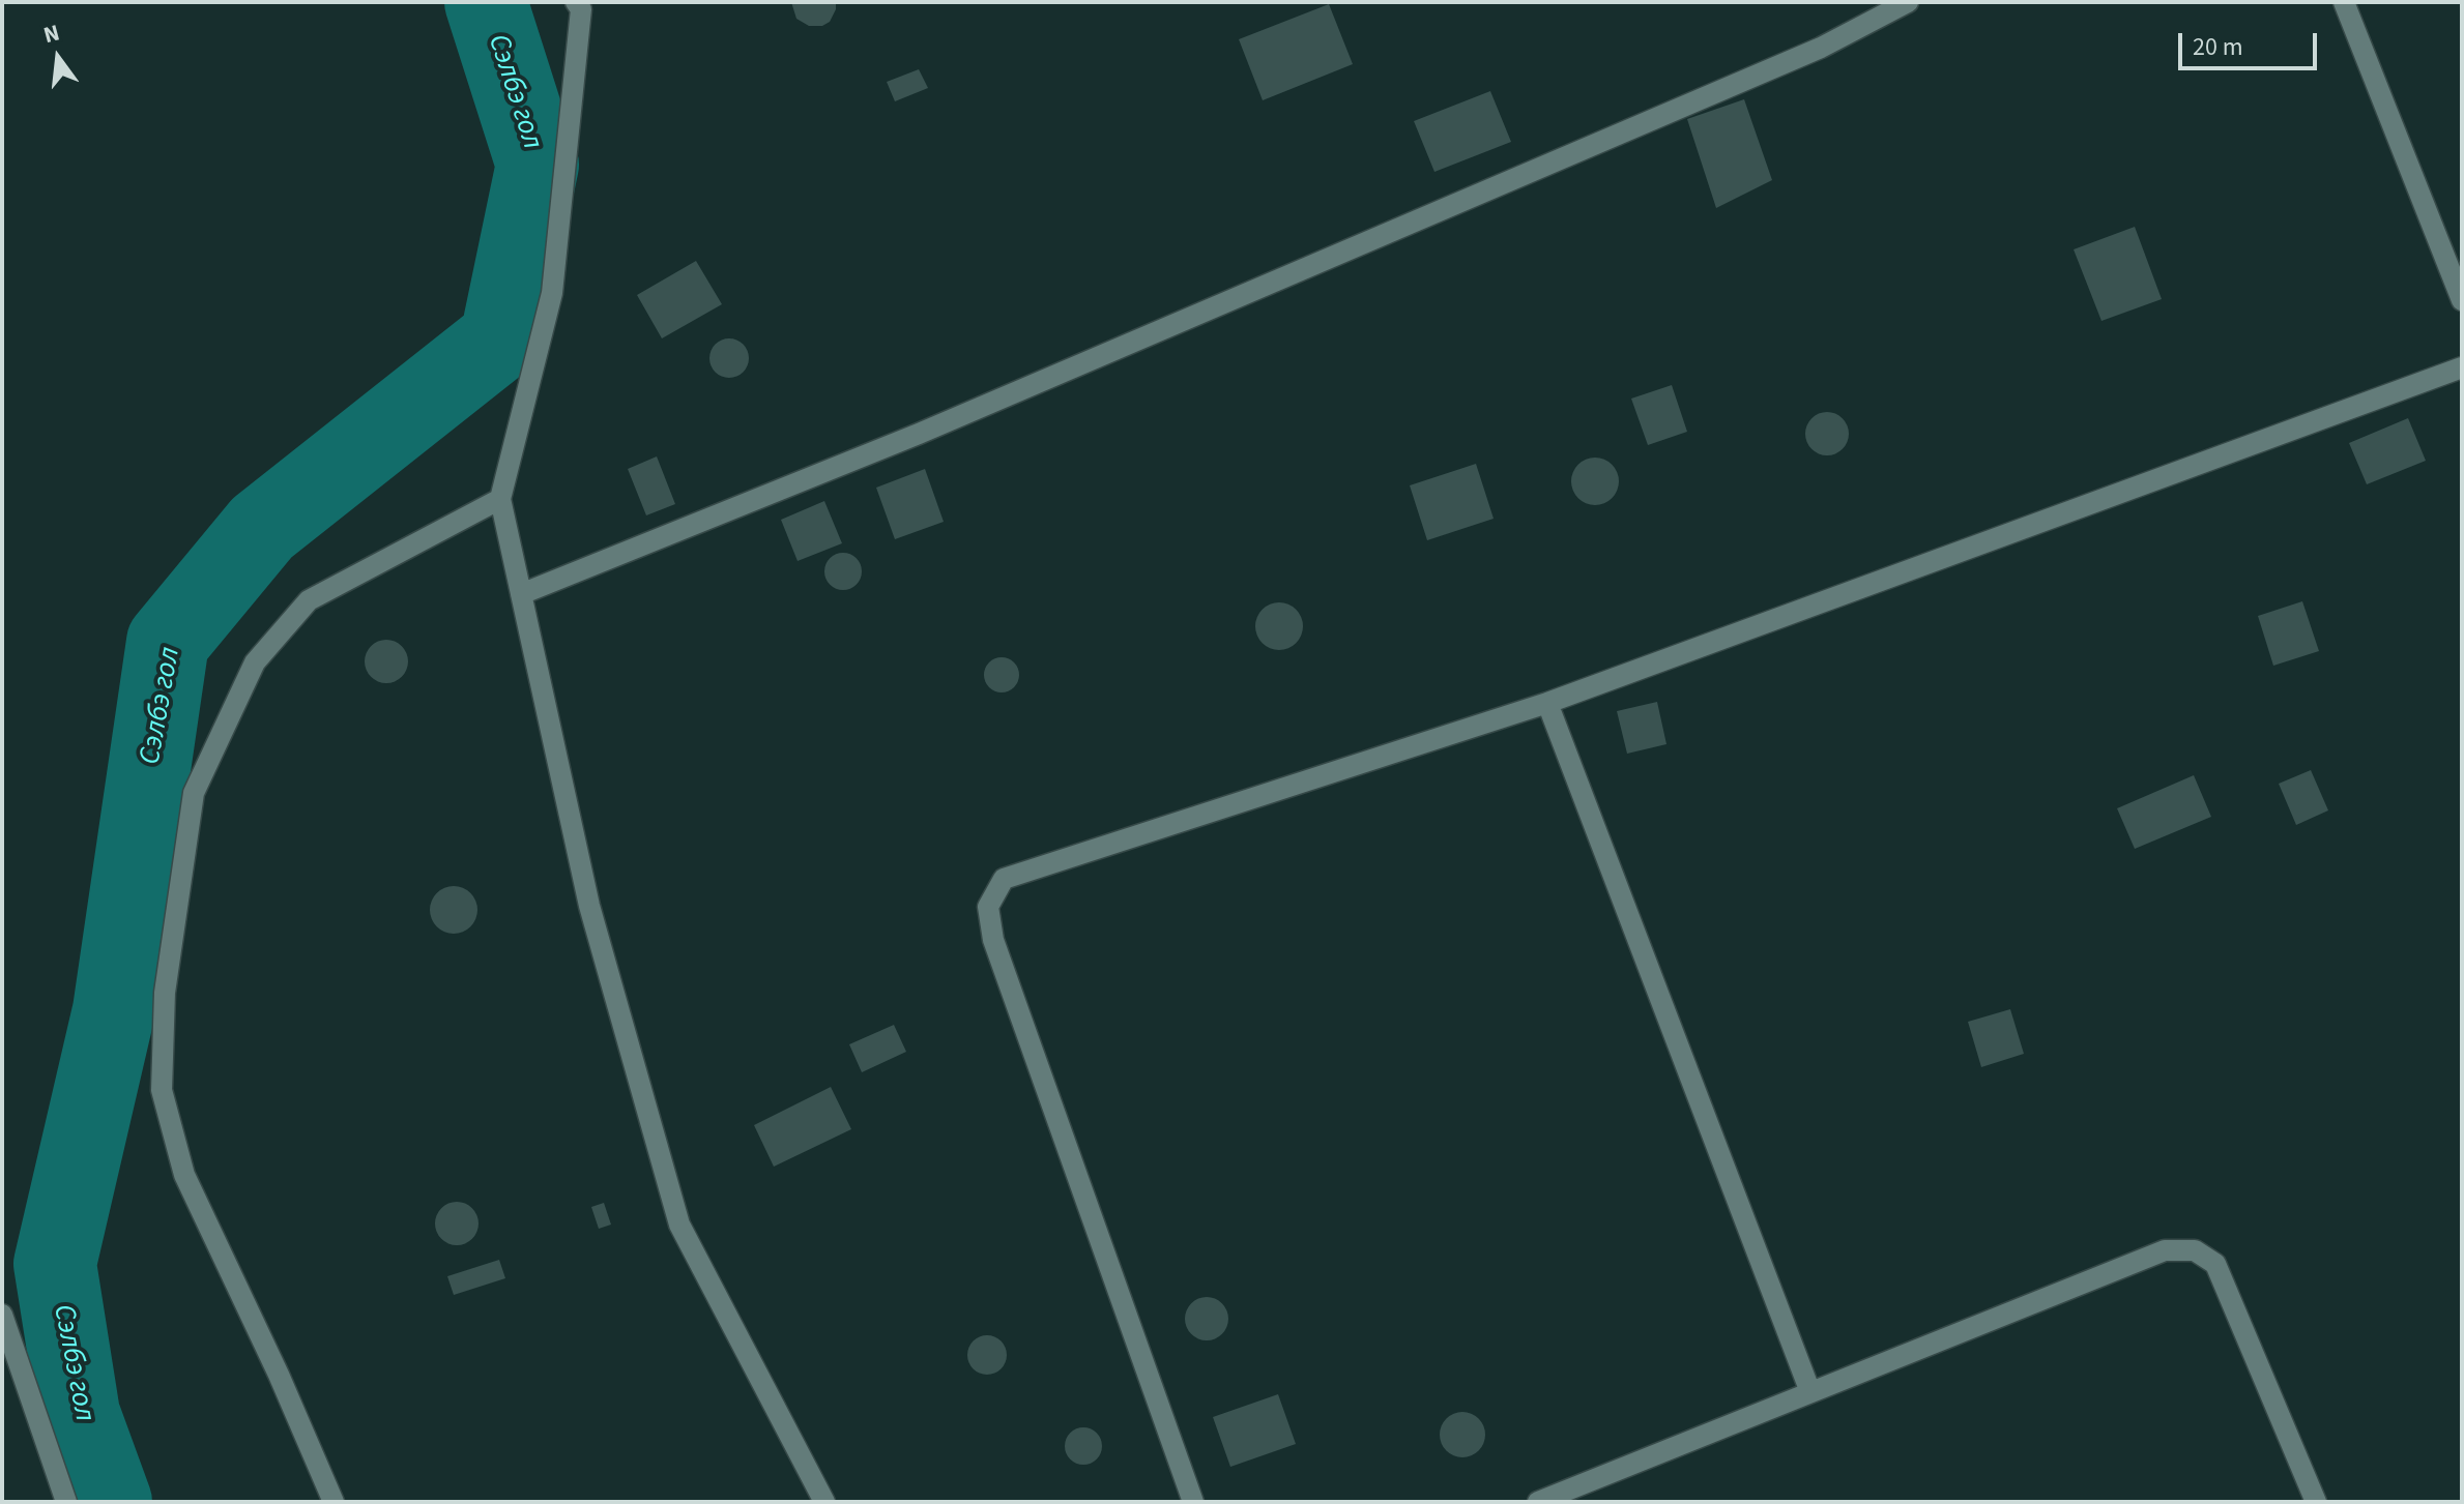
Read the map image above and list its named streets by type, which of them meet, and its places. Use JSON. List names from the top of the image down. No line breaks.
{"water":["Сэлбэ гол"],"scale_bar":"20 m","north":"top"}
